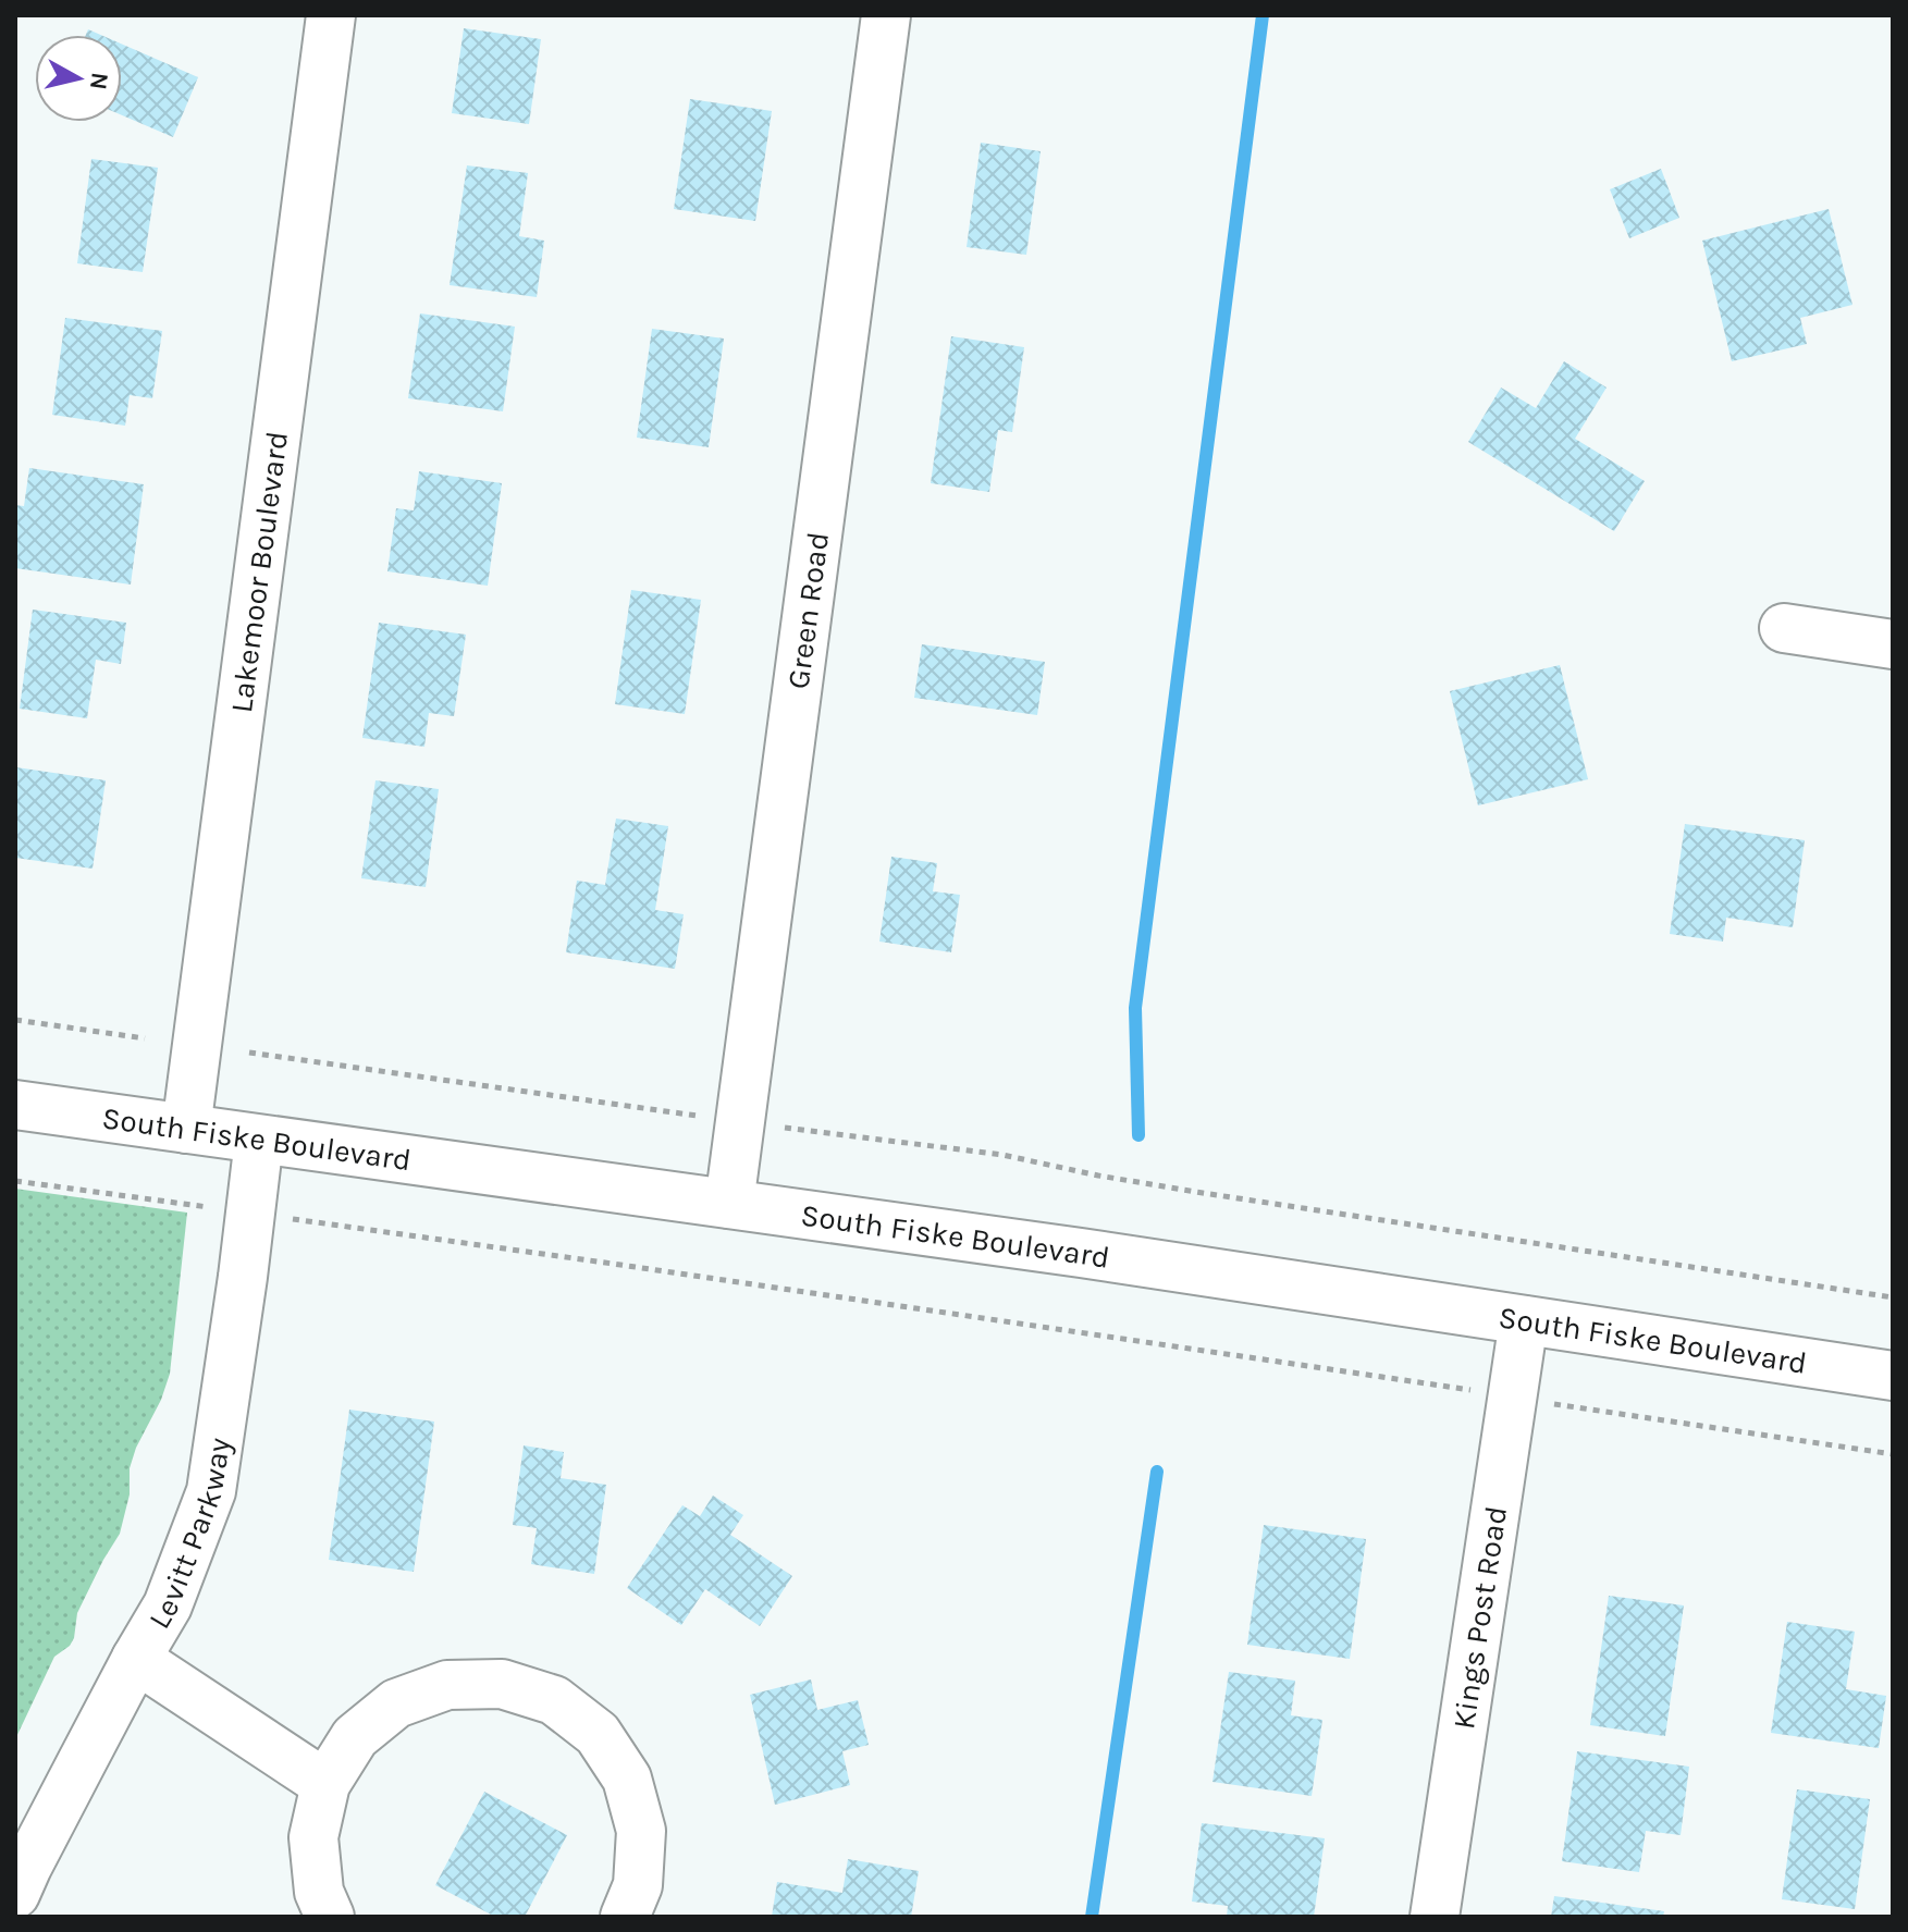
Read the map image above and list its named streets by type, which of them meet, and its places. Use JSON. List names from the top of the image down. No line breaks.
{"streets":{"street":["Lakemoor Boulevard","Green Road","South Fiske Boulevard","Levitt Parkway","Kings Post Road"]},"crossings":[["Lakemoor Boulevard","South Fiske Boulevard"],["Green Road","South Fiske Boulevard"],["South Fiske Boulevard","Levitt Parkway"],["South Fiske Boulevard","Kings Post Road"]],"north":"right"}
